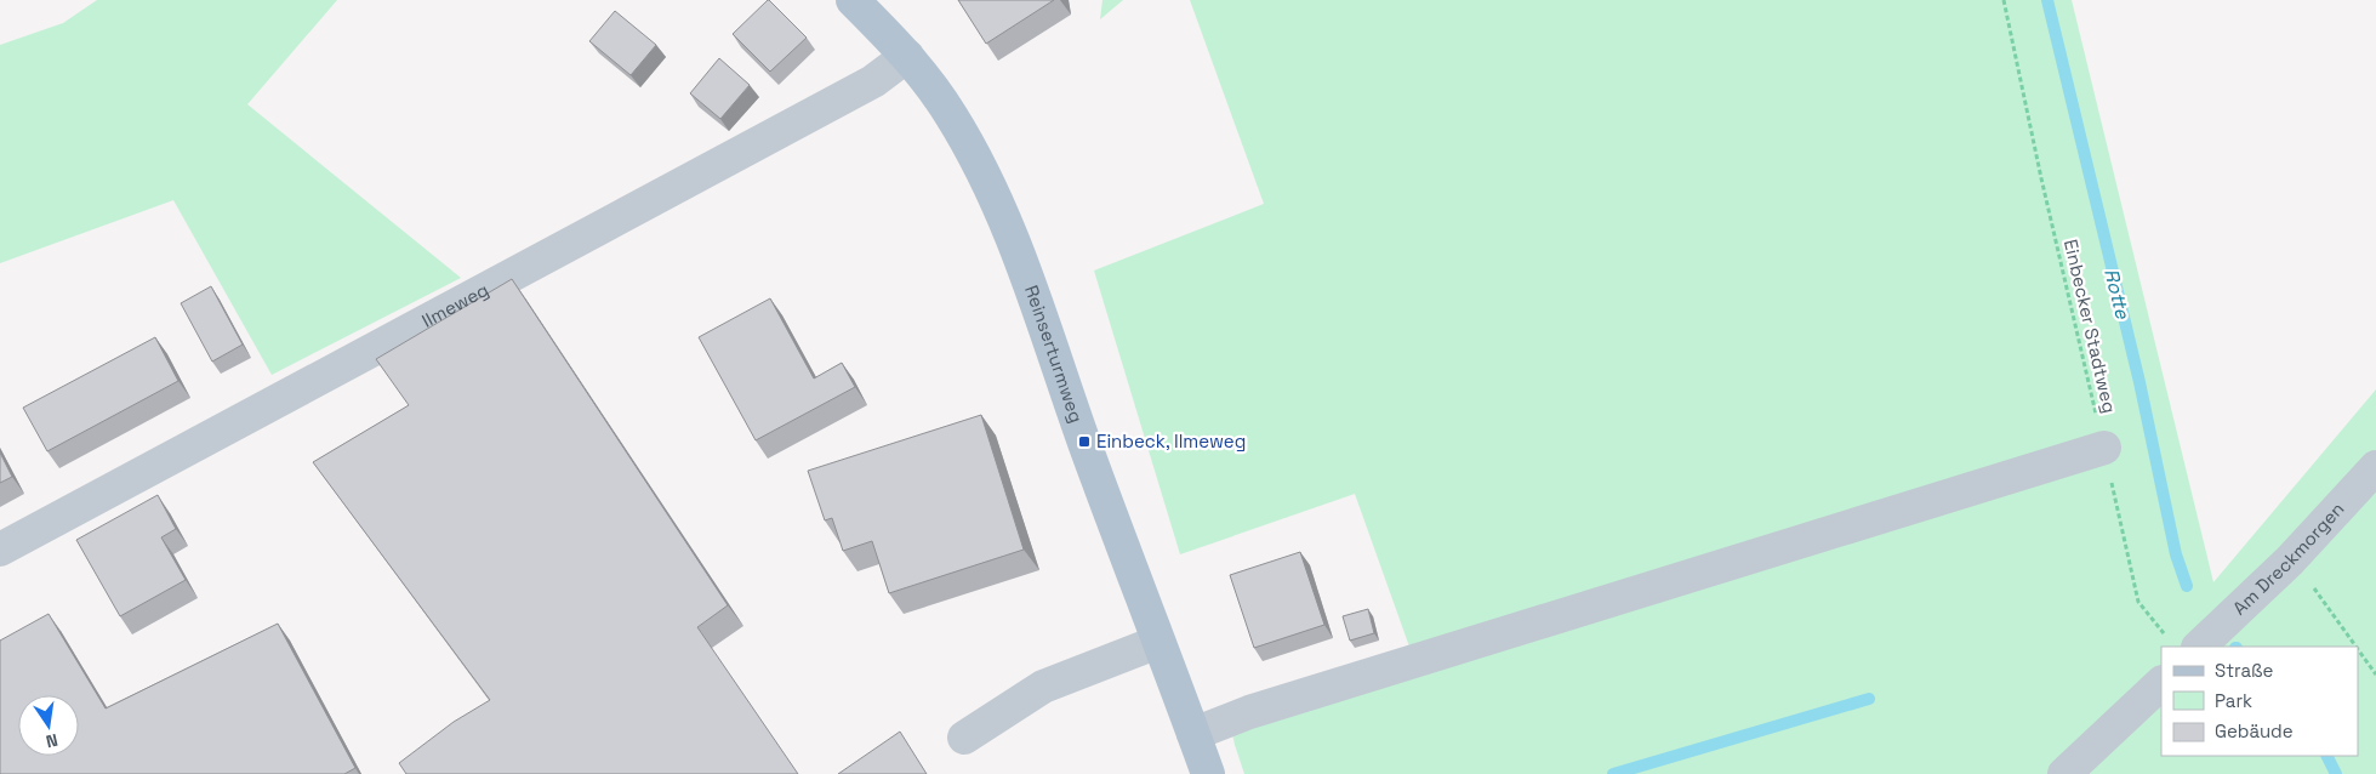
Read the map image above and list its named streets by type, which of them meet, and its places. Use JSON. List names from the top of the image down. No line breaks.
{"streets":{"main road":["Reinserturmweg"],"street":["Ilmeweg","Am Dreckmorgen"],"path":["Einbecker Stadtweg"]},"crossings":[["Ilmeweg","Reinserturmweg"],["Einbecker Stadtweg","Am Dreckmorgen"]],"water":["Rotte"],"places":{"transit":["Einbeck, Ilmeweg"]},"legend":["Straße","Park","Gebäude"],"north":"bottom"}
